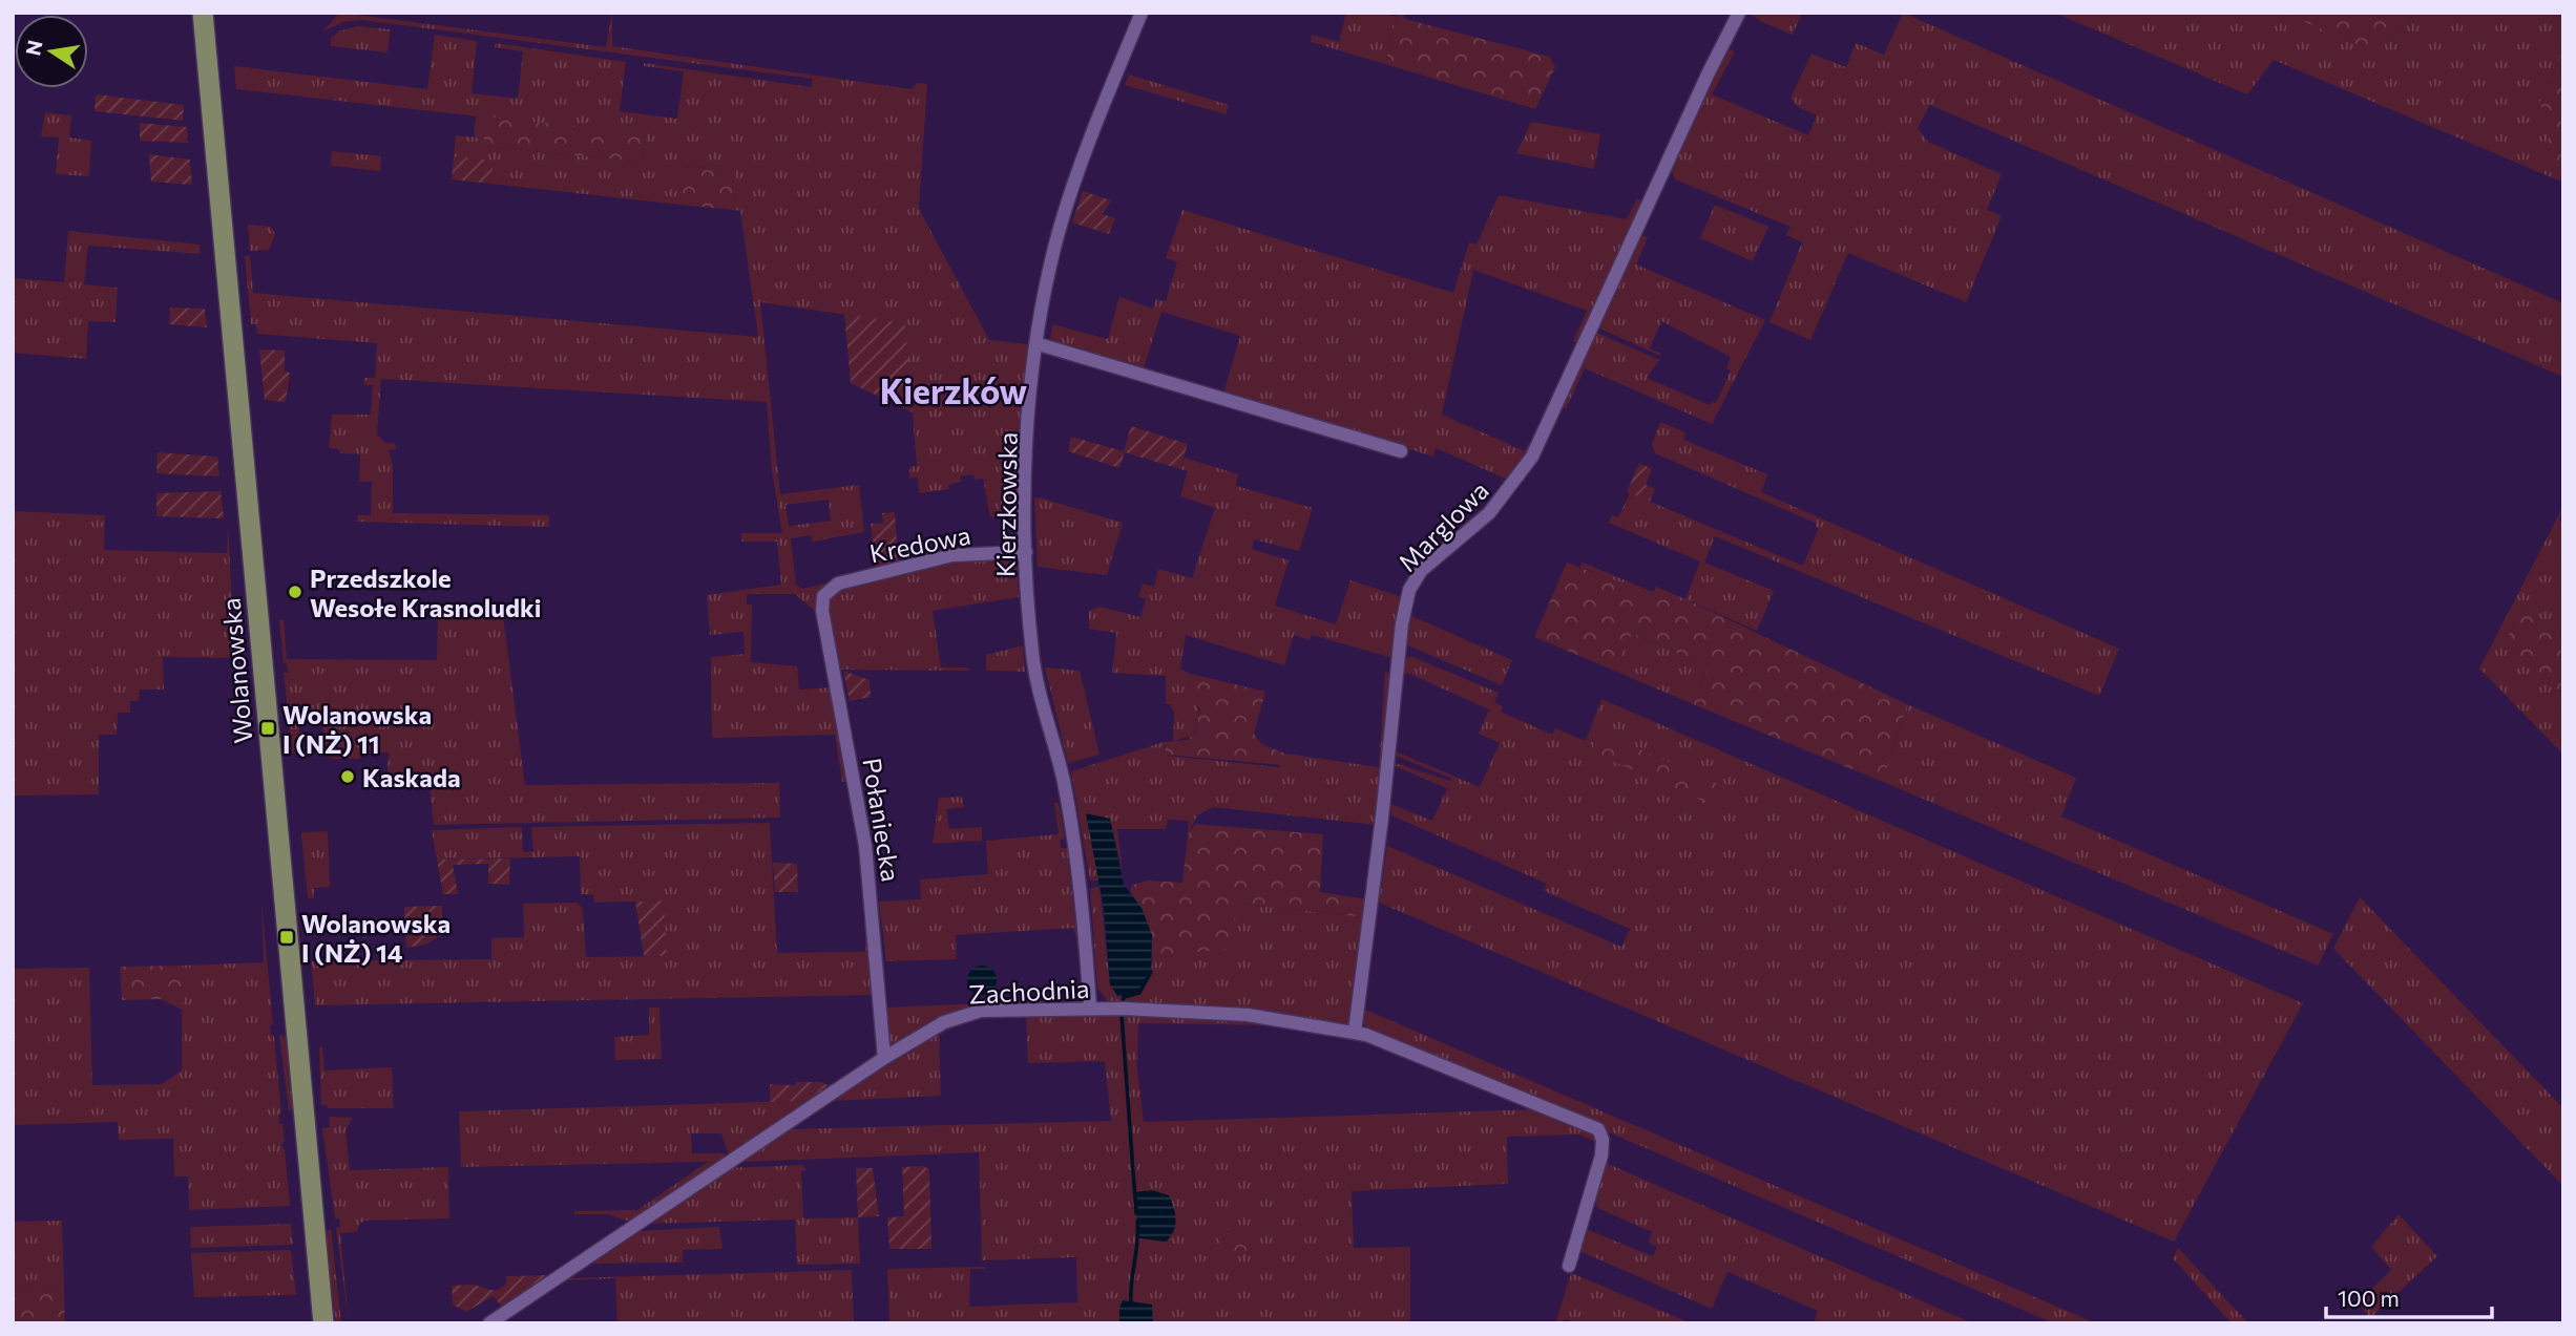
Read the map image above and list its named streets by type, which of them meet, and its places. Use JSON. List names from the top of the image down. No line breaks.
{"streets":{"main road":["Wolanowska"],"street":["Kierzkowska","Marglowa","Kredowa","Połaniecka","Zachodnia"]},"crossings":[["Kierzkowska","Kredowa"],["Kierzkowska","Zachodnia"],["Marglowa","Zachodnia"],["Kredowa","Połaniecka"],["Połaniecka","Zachodnia"]],"districts":["Kierzków"],"places":{"other":["Przedszkole Wesołe Krasnoludki","Kaskada"],"transit":["Wolanowska I (NŻ) 11","Wolanowska I (NŻ) 14"]},"scale_bar":"100 m","north":"left"}
